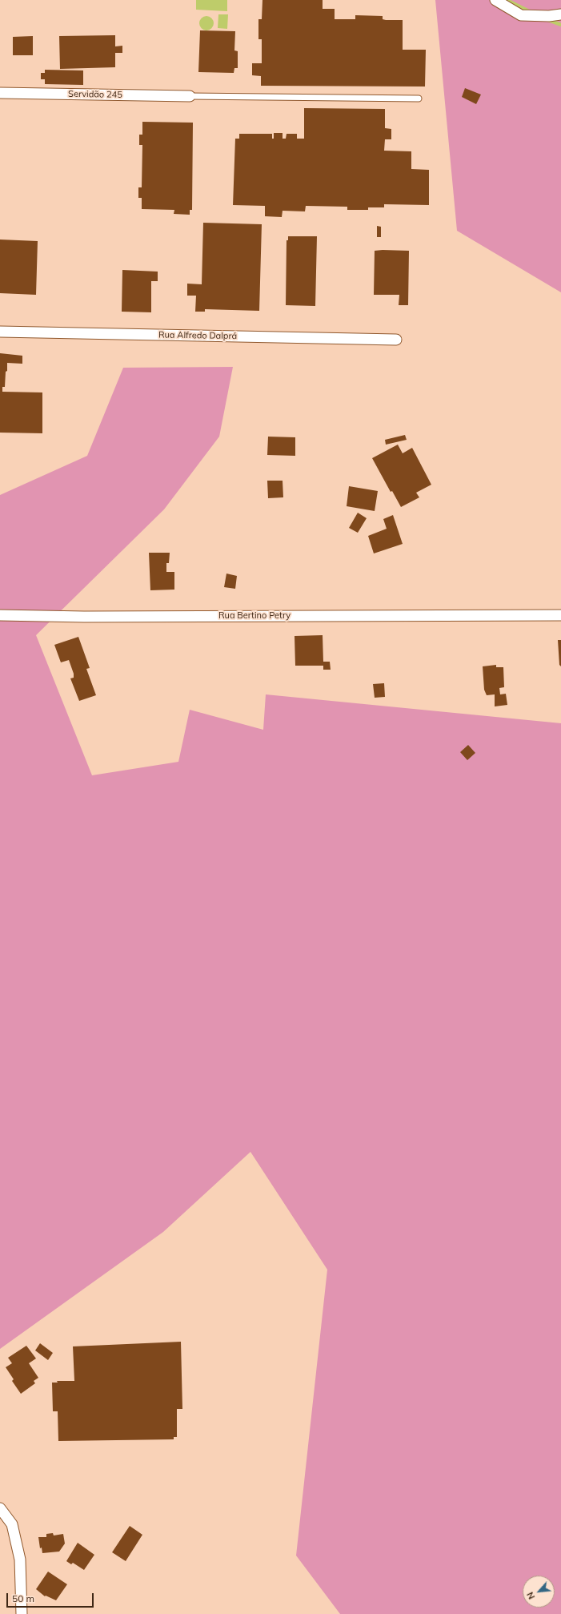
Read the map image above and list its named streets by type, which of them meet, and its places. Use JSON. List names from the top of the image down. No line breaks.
{"streets":{"street":["Servidão 245","Rua Alfredo Dalprá","Rua Bertino Petry"]},"scale_bar":"50 m","north":"bottom left"}
